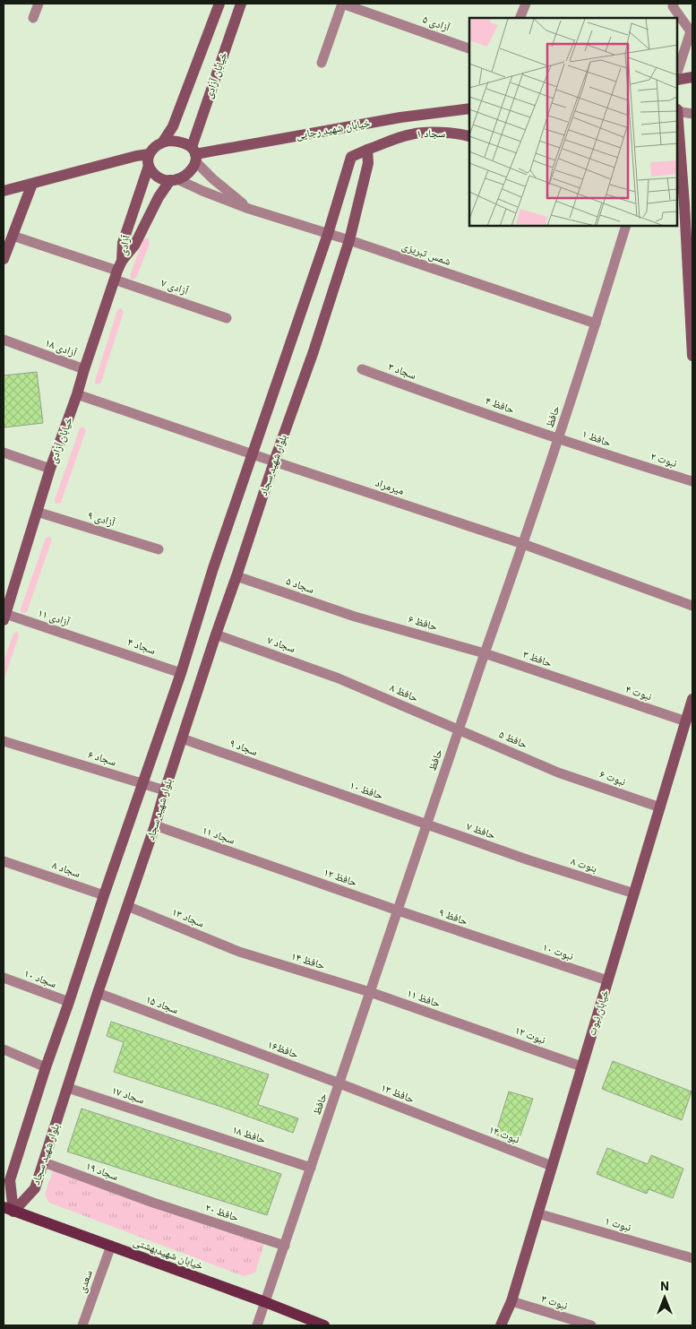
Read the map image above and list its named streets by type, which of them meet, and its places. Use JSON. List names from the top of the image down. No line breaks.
{"streets":{"main road":["خیابان شهیدبهشتی"],"street":["آزادی ۵","خیابان آزادی","خیابان شهید رجایی","سجاد ۱","آزادی","شمس تبریزی","آزادی ۷","آزادی ۱۸","سجاد ۳","حافظ ۴","حافظ","حافظ ۱","نبوت ۲","بلوار شهید سجاد","میرمراد","آزادی ۹","سجاد ۵","آزادی ۱۱","حافظ ۶","سجاد ۷","سجاد ۴","حافظ ۳","حافظ ۸","نبوت ۴","حافظ ۵","سجاد ۹","سجاد ۶","نبوت ۶","حافظ ۱۰","حافظ ۷","سجاد ۱۱","بنوت ۸","سجاد ۸","حافظ ۱۲","حافظ ۹","سجاد ۱۳","نبوت ۱۰","حافظ ۱۴","سجاد ۱۰","حافظ ۱۱","سجاد ۱۵","خیابان نبوت","نبوت ۱۲","حافظ۱۶","حافظ ۱۳","سجاد ۱۷","حافظ ۱۸","نبوت ۱۴","سجاد ۱۹","حافظ ۲۰","نبوت ۱","سعدی","نبوت ۳"]},"crossings":[["خیابان آزادی","خیابان شهید رجایی"],["خیابان آزادی","آزادی"],["خیابان آزادی","شمس تبریزی"],["خیابان آزادی","آزادی ۷"],["خیابان آزادی","آزادی ۱۸"],["خیابان آزادی","میرمراد"],["خیابان آزادی","آزادی ۹"],["خیابان آزادی","آزادی ۱۱"],["خیابان شهید رجایی","آزادی"],["خیابان شهید رجایی","شمس تبریزی"],["سجاد ۱","بلوار شهید سجاد"],["آزادی","شمس تبریزی"],["آزادی","آزادی ۷"],["شمس تبریزی","حافظ"],["شمس تبریزی","بلوار شهید سجاد"],["سجاد ۳","حافظ ۴"],["حافظ ۴","حافظ"],["حافظ ۴","حافظ ۱"],["حافظ","حافظ ۱"],["حافظ","میرمراد"],["حافظ","حافظ ۶"],["حافظ","حافظ ۳"],["حافظ","حافظ ۸"],["حافظ","حافظ ۵"],["حافظ","حافظ ۱۰"],["حافظ","حافظ ۷"],["حافظ","حافظ ۱۲"],["حافظ","حافظ ۹"],["حافظ","حافظ ۱۴"],["حافظ","حافظ ۱۱"],["حافظ","حافظ۱۶"],["حافظ","حافظ ۱۳"],["حافظ","حافظ ۱۸"],["حافظ","حافظ ۲۰"],["حافظ","خیابان شهیدبهشتی"],["حافظ ۱","نبوت ۲"],["بلوار شهید سجاد","میرمراد"],["بلوار شهید سجاد","سجاد ۵"],["بلوار شهید سجاد","سجاد ۷"],["بلوار شهید سجاد","سجاد ۴"],["بلوار شهید سجاد","سجاد ۹"],["بلوار شهید سجاد","سجاد ۶"],["بلوار شهید سجاد","سجاد ۱۱"],["بلوار شهید سجاد","سجاد ۸"],["بلوار شهید سجاد","سجاد ۱۳"],["بلوار شهید سجاد","سجاد ۱۰"],["بلوار شهید سجاد","سجاد ۱۵"],["بلوار شهید سجاد","سجاد ۱۷"],["بلوار شهید سجاد","سجاد ۱۹"],["بلوار شهید سجاد","خیابان شهیدبهشتی"],["سجاد ۵","حافظ ۶"],["آزادی ۱۱","سجاد ۴"],["حافظ ۶","حافظ ۳"],["سجاد ۷","حافظ ۸"],["حافظ ۳","نبوت ۴"],["حافظ ۸","حافظ ۵"],["نبوت ۴","خیابان نبوت"],["حافظ ۵","نبوت ۶"],["سجاد ۹","حافظ ۱۰"],["نبوت ۶","خیابان نبوت"],["حافظ ۱۰","حافظ ۷"],["حافظ ۷","بنوت ۸"],["سجاد ۱۱","حافظ ۱۲"],["بنوت ۸","خیابان نبوت"],["حافظ ۱۲","حافظ ۹"],["حافظ ۹","نبوت ۱۰"],["سجاد ۱۳","حافظ ۱۴"],["نبوت ۱۰","خیابان نبوت"],["حافظ ۱۴","حافظ ۱۱"],["حافظ ۱۱","نبوت ۱۲"],["سجاد ۱۵","حافظ۱۶"],["خیابان نبوت","نبوت ۱۲"],["خیابان نبوت","نبوت ۱۴"],["خیابان نبوت","نبوت ۱"],["خیابان نبوت","نبوت ۳"],["حافظ۱۶","حافظ ۱۳"],["حافظ ۱۳","نبوت ۱۴"],["سجاد ۱۷","حافظ ۱۸"],["سجاد ۱۹","حافظ ۲۰"],["خیابان شهیدبهشتی","سعدی"]],"north":"top"}
